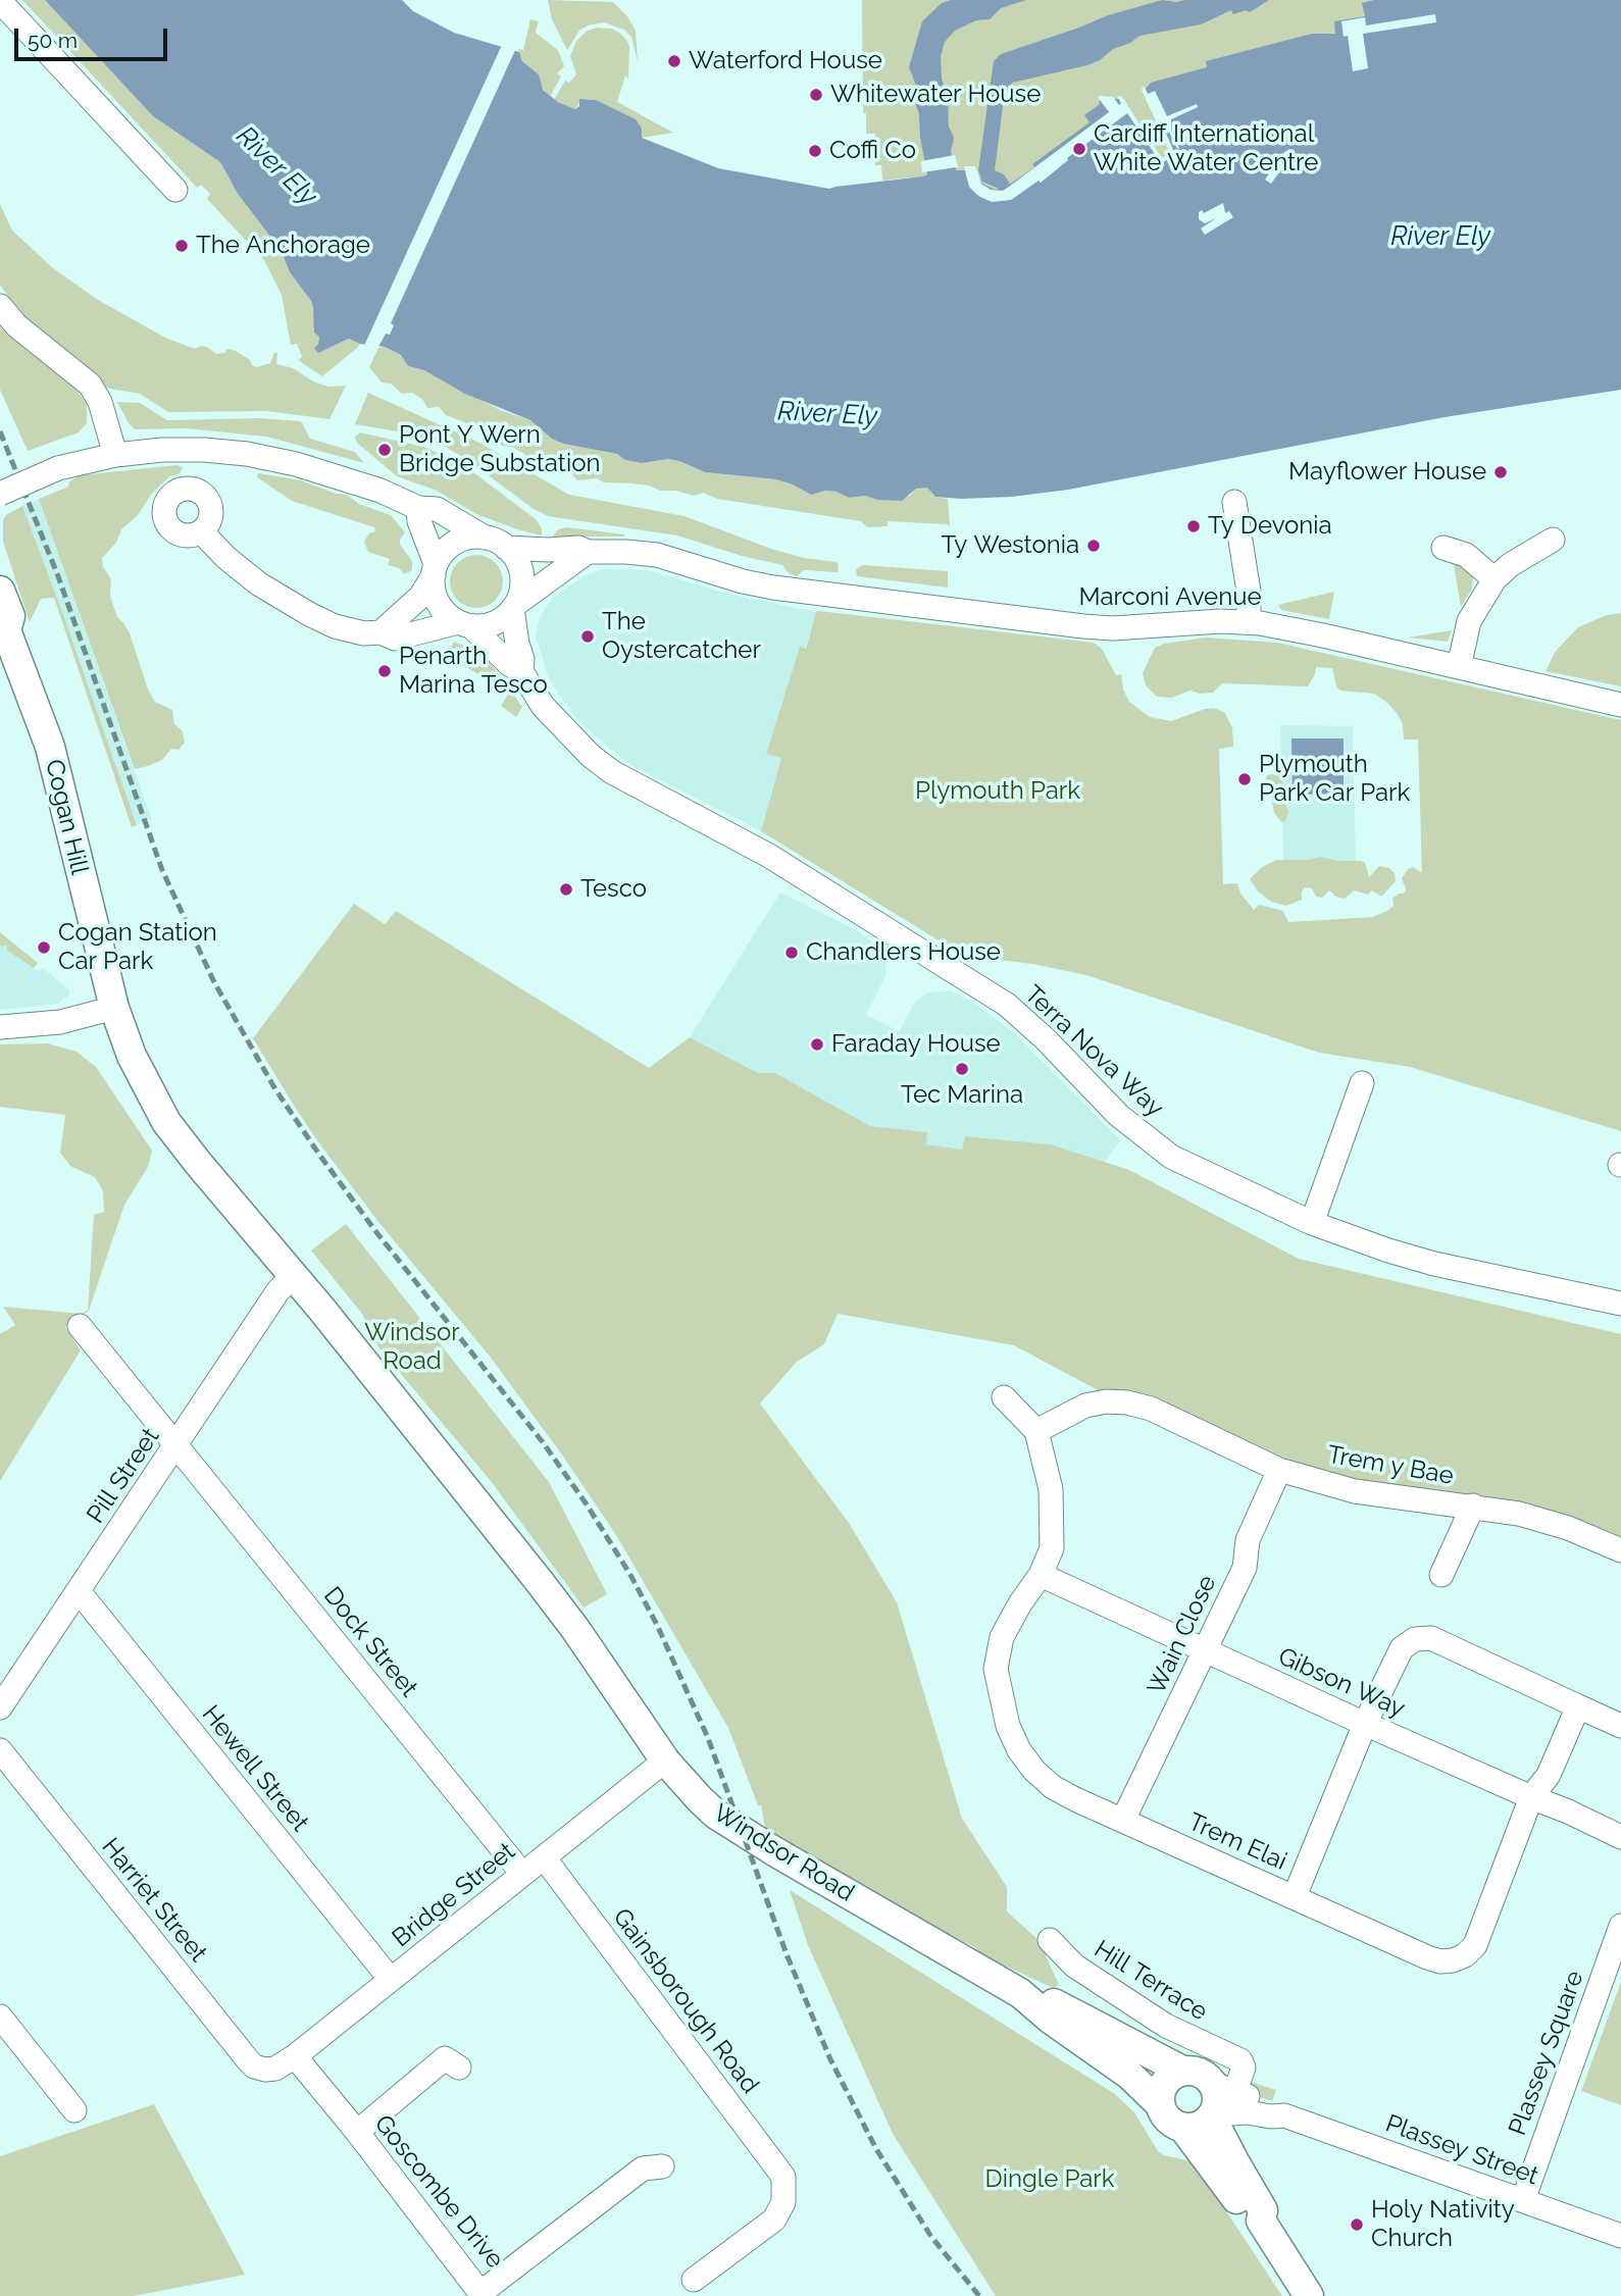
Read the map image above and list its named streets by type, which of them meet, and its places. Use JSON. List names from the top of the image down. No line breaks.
{"streets":{"main road":["Cogan Hill","Windsor Road"],"street":["Marconi Avenue","Terra Nova Way","Trem y Bae","Pill Street","Wain Close","Dock Street","Gibson Way","Hewell Street","Trem Elai","Bridge Street","Harriet Street","Hill Terrace","Gainsborough Road","Plassey Square","Plassey Street","Goscombe Drive"]},"crossings":[["Marconi Avenue","Terra Nova Way"],["Cogan Hill","Windsor Road"],["Trem y Bae","Wain Close"],["Pill Street","Dock Street"],["Pill Street","Hewell Street"],["Pill Street","Windsor Road"],["Wain Close","Gibson Way"],["Wain Close","Trem Elai"],["Dock Street","Bridge Street"],["Gibson Way","Trem Elai"],["Hewell Street","Bridge Street"],["Windsor Road","Bridge Street"],["Windsor Road","Hill Terrace"],["Windsor Road","Plassey Street"],["Bridge Street","Harriet Street"],["Bridge Street","Gainsborough Road"],["Bridge Street","Goscombe Drive"],["Harriet Street","Goscombe Drive"],["Hill Terrace","Plassey Street"],["Plassey Square","Plassey Street"]],"water":["River Ely"],"parks":["Plymouth Park","Windsor Road","Dingle Park"],"places":["Waterford House","Whitewater House","Cardiff International White Water Centre","Coffi Co","The Anchorage","Pont Y Wern Bridge Substation","Mayflower House","Ty Devonia","Ty Westonia","The Oystercatcher","Penarth Marina Tesco","Plymouth Park Car Park","Tesco","Cogan Station Car Park","Chandlers House","Faraday House","Tec Marina","Holy Nativity Church"],"scale_bar":"50 m"}
